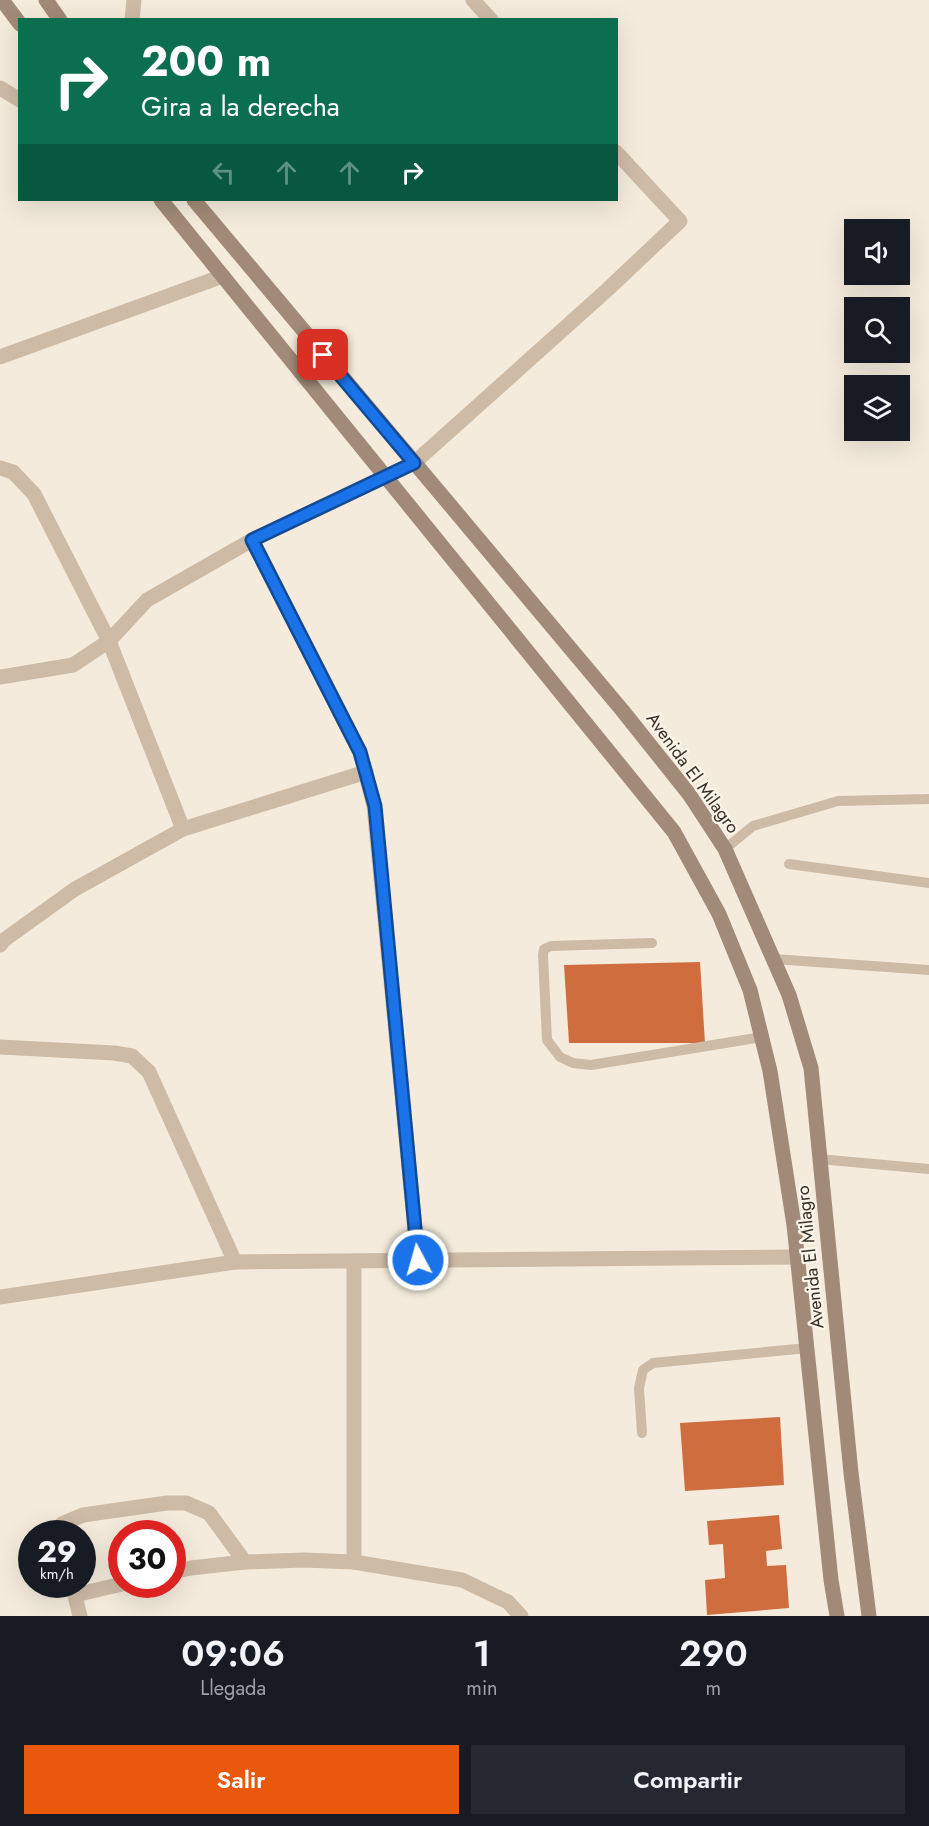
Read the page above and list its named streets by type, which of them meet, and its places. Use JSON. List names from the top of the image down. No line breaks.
{"streets":{"main road":["Avenida El Milagro"]},"page":{"turn":["200 m","Gira a la derecha"],"speed":"29 km/h","limit":"30","eta":["09:06","Llegada","1","min","290","m"],"buttons":["Salir","Compartir"]}}
